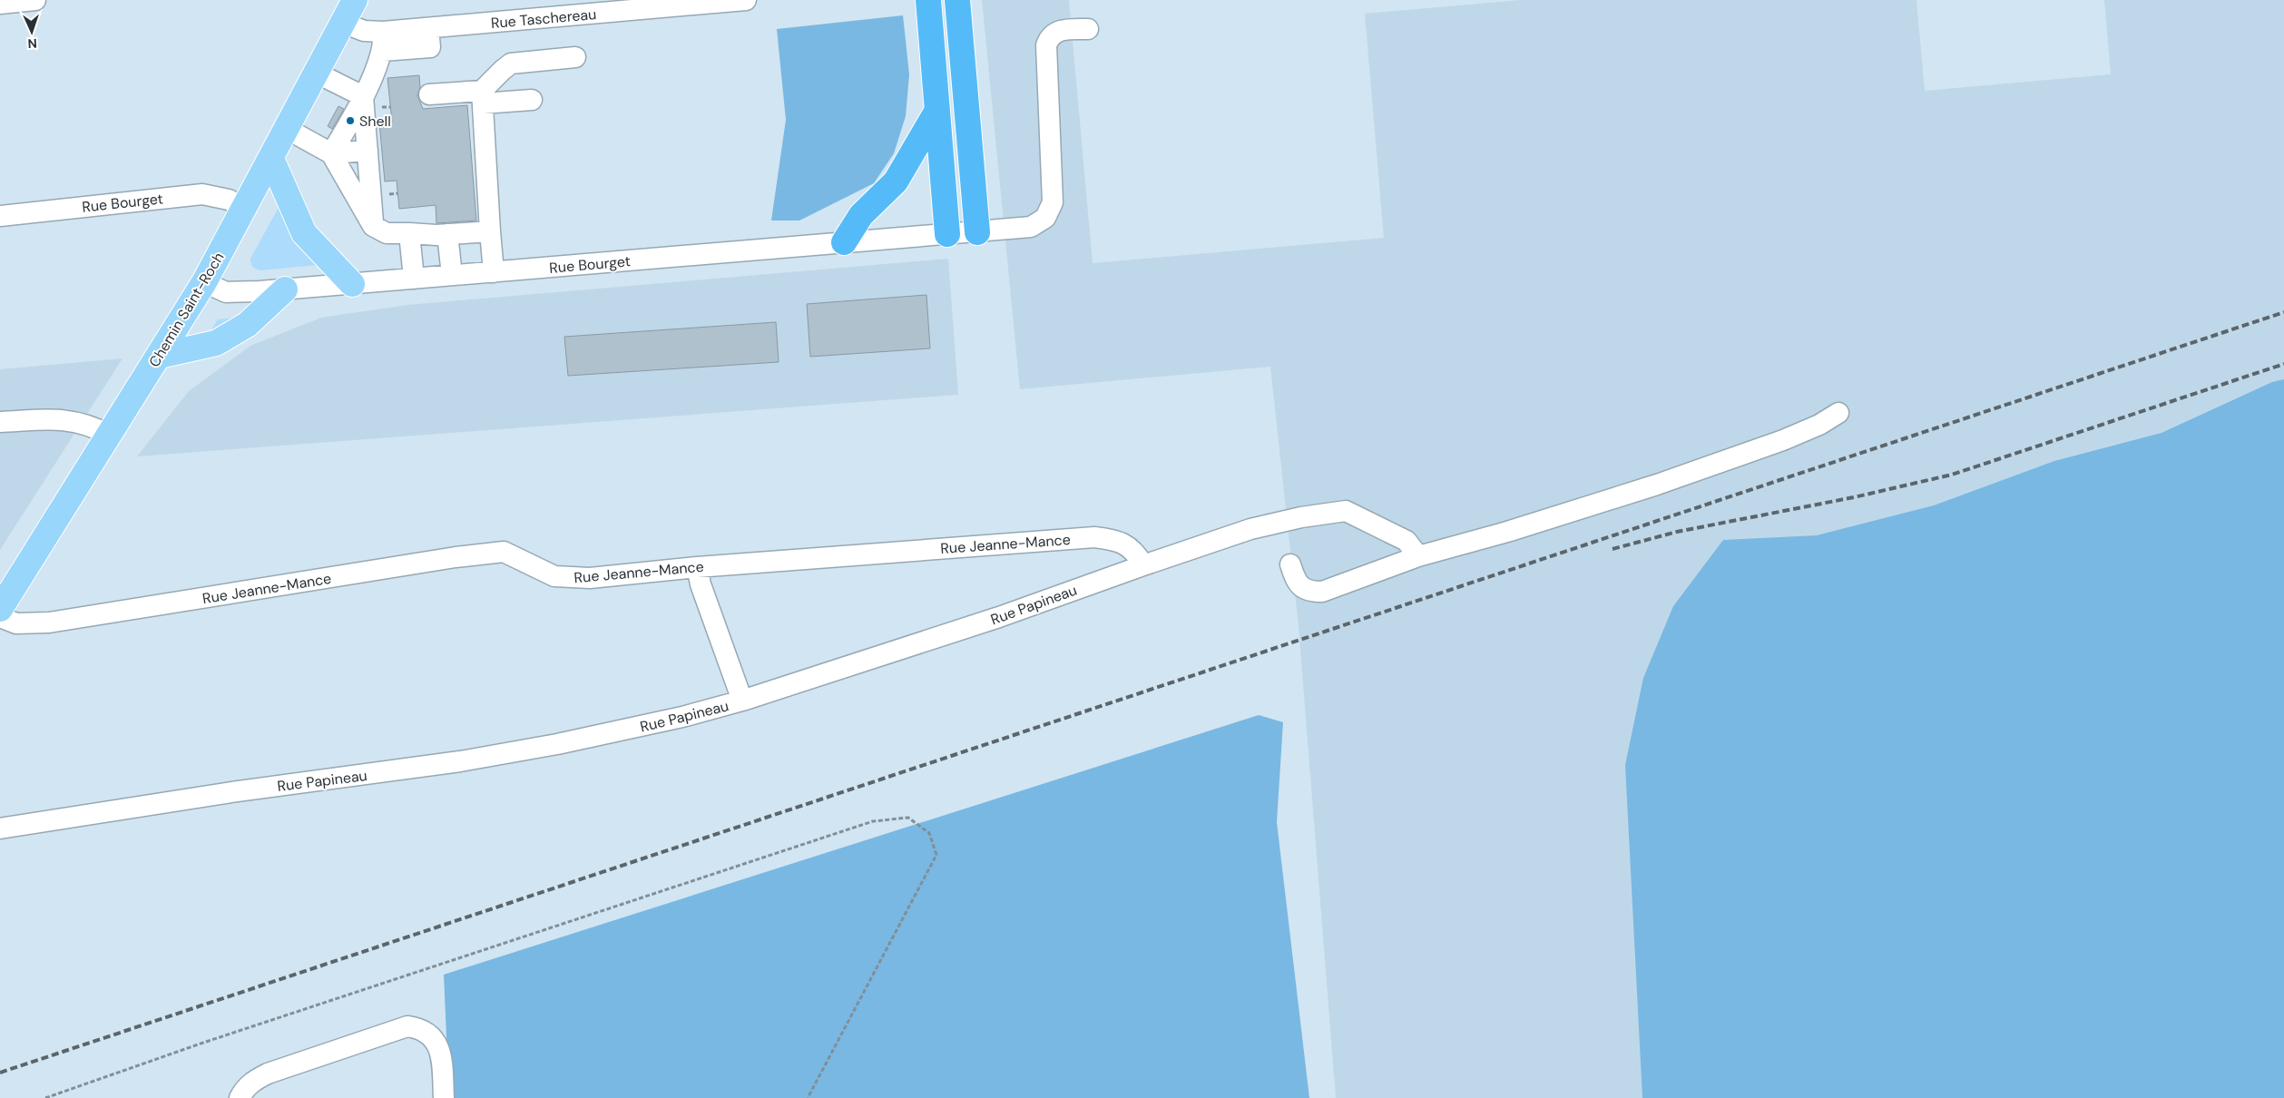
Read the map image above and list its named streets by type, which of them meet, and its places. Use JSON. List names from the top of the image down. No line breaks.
{"streets":{"main road":["Chemin Saint-Roch"],"street":["Rue Taschereau","Rue Bourget","Rue Jeanne-Mance","Rue Papineau"]},"crossings":[["Rue Taschereau","Chemin Saint-Roch"],["Rue Bourget","Chemin Saint-Roch"],["Rue Jeanne-Mance","Rue Papineau"]],"places":["Shell"],"north":"bottom"}
